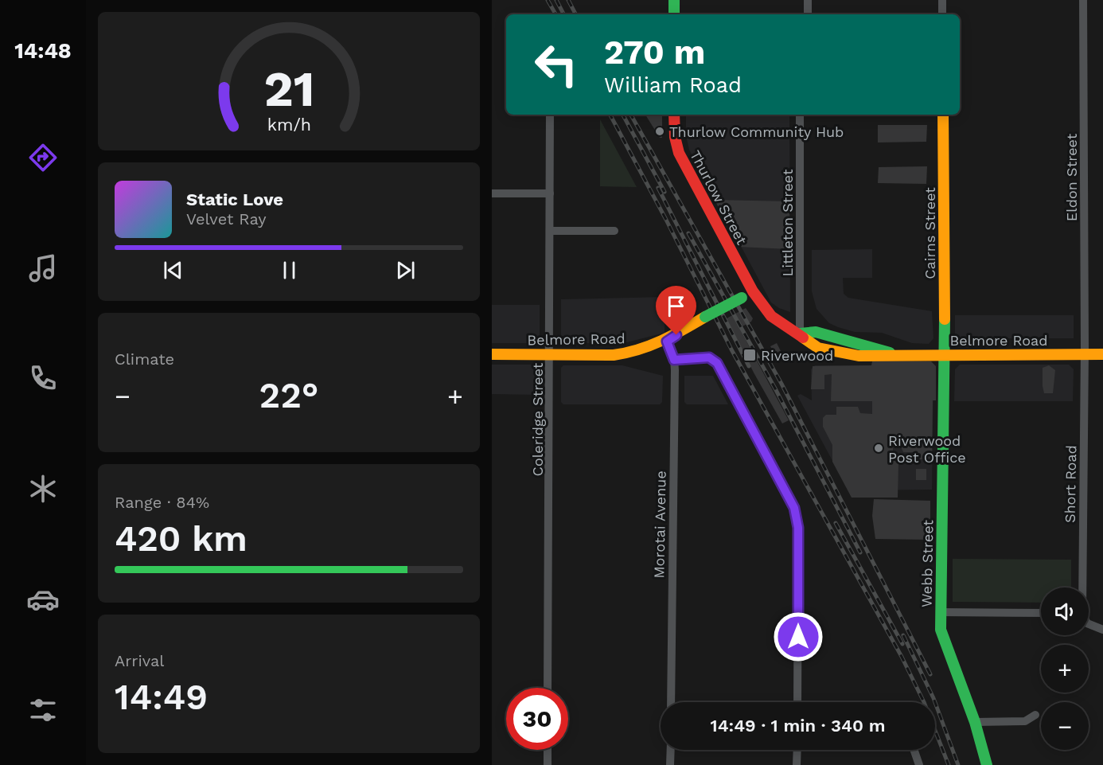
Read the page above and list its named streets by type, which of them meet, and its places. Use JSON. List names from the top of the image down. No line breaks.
{"streets":{"street":["Eldon Street","Thurlow Street","Littleton Street","Cairns Street","Belmore Road","Coleridge Street","Short Road","Morotai Avenue","Webb Street"]},"crossings":[["Eldon Street","Belmore Road"],["Eldon Street","Short Road"],["Thurlow Street","Belmore Road"],["Littleton Street","Belmore Road"],["Cairns Street","Belmore Road"],["Cairns Street","Webb Street"],["Belmore Road","Coleridge Street"],["Belmore Road","Short Road"],["Belmore Road","Morotai Avenue"],["Belmore Road","Webb Street"]],"places":{"other":["Thurlow Community Hub","Riverwood Post Office"],"transit":["Riverwood"]},"page":{"tabs":"14:48","turn":["270 m","William Road"],"song":["Static Love","Velvet Ray"],"tile":["Climate",["Range · 84%","420 km"],["Arrival","14:49"]],"heat":["−","22°","+"],"map_buttons":["+","−"],"limit":"30","trip":"14:49 · 1 min · 340 m","gauge":["21","km/h"]}}
